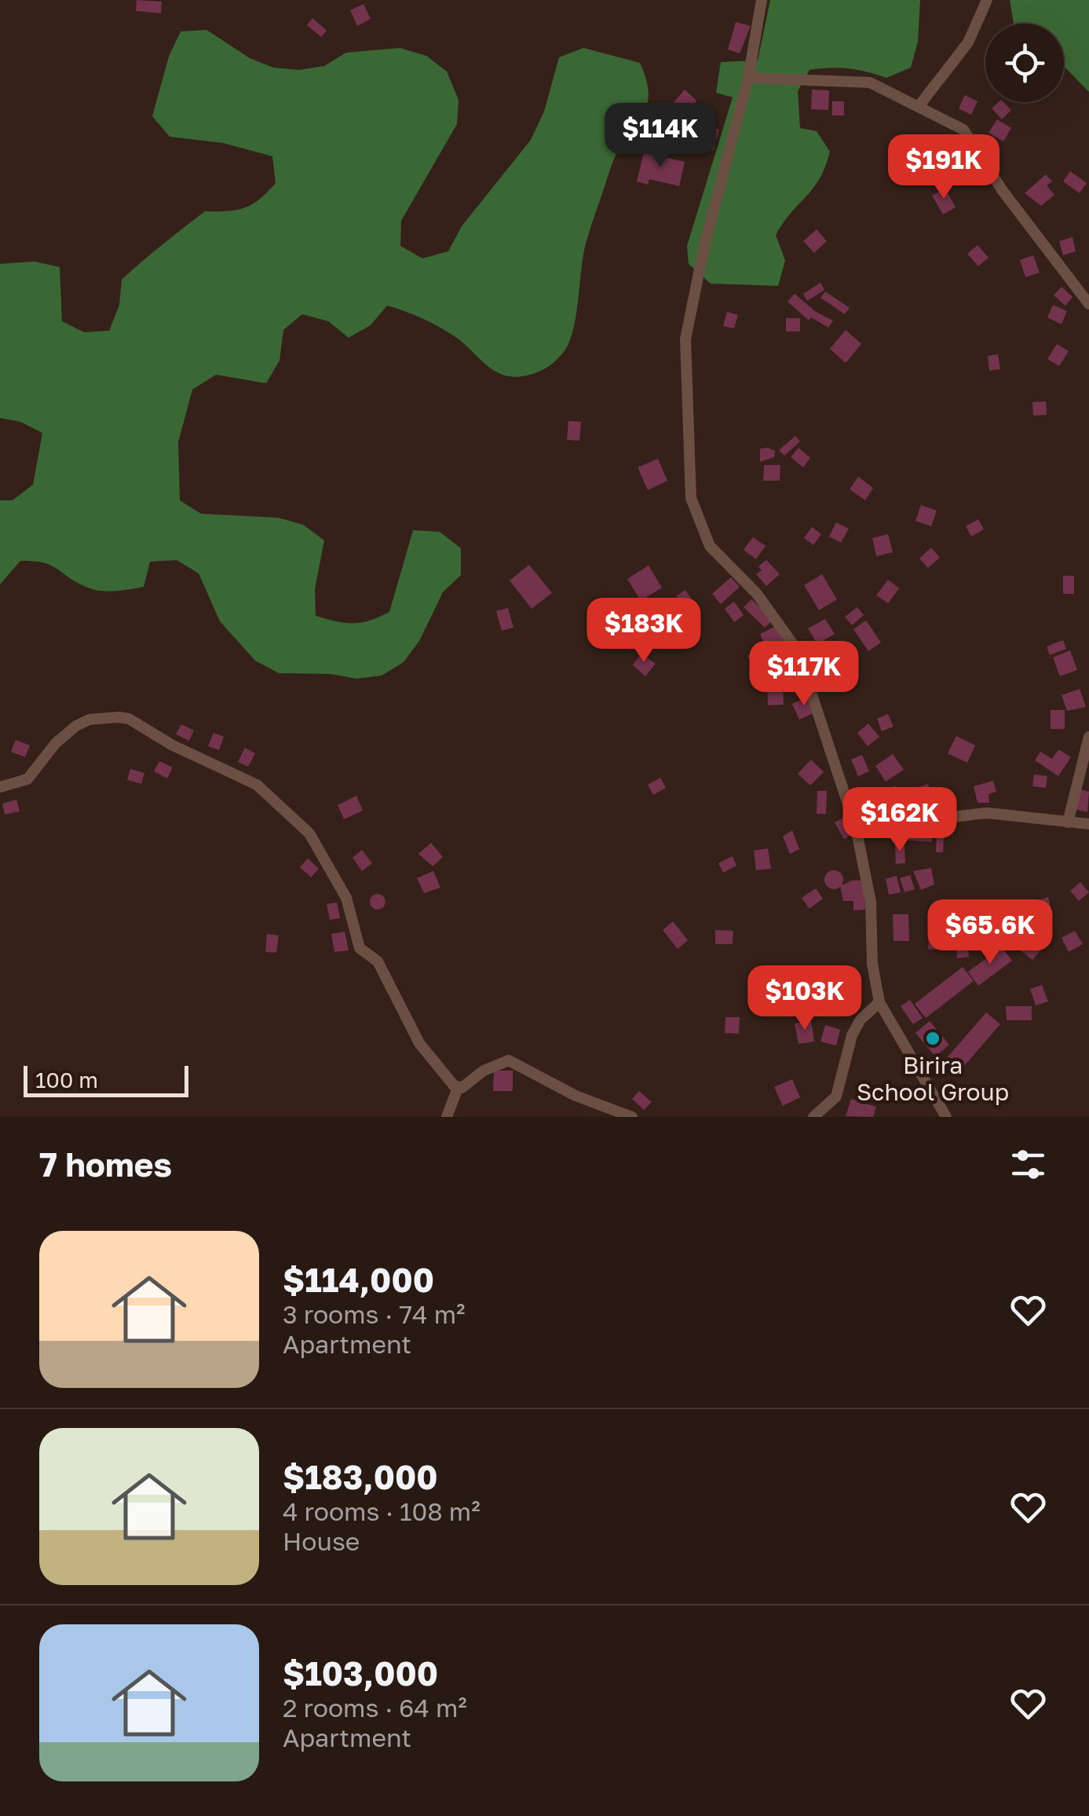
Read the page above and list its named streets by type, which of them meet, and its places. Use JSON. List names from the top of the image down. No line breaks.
{"places":["Birira School Group"],"scale_bar":"100 m","page":{"price":["$114K","$191K","$183K","$117K","$162K","$65.6K","$103K"],"scale":"100 m","heading":"7 homes","list":[{"name":"$114,000","note":"3 rooms · 74 m² · Apartment"},{"name":"$183,000","note":"4 rooms · 108 m² · House"},{"name":"$103,000","note":"2 rooms · 64 m² · Apartment"}]}}
